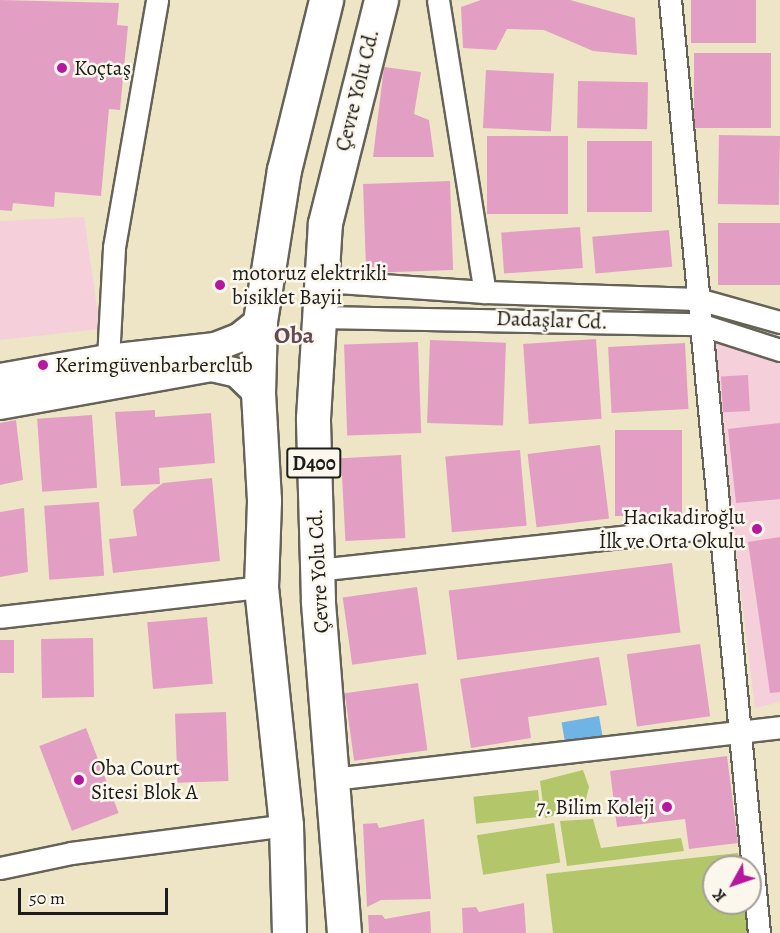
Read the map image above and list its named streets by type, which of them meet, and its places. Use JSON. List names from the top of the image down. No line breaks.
{"streets":{"highway":["Çevre Yolu Cd.","D400"],"street":["Dadaşlar Cd."]},"crossings":[["Çevre Yolu Cd.","Dadaşlar Cd."]],"districts":["Oba"],"places":["Koçtaş","motoruz elektrikli bisiklet Bayii","Kerimgüvenbarberclub","Hacıkadiroğlu İlk ve Orta Okulu","Oba Court Sitesi Blok A","7. Bilim Koleji"],"scale_bar":"50 m","north":"bottom left"}
